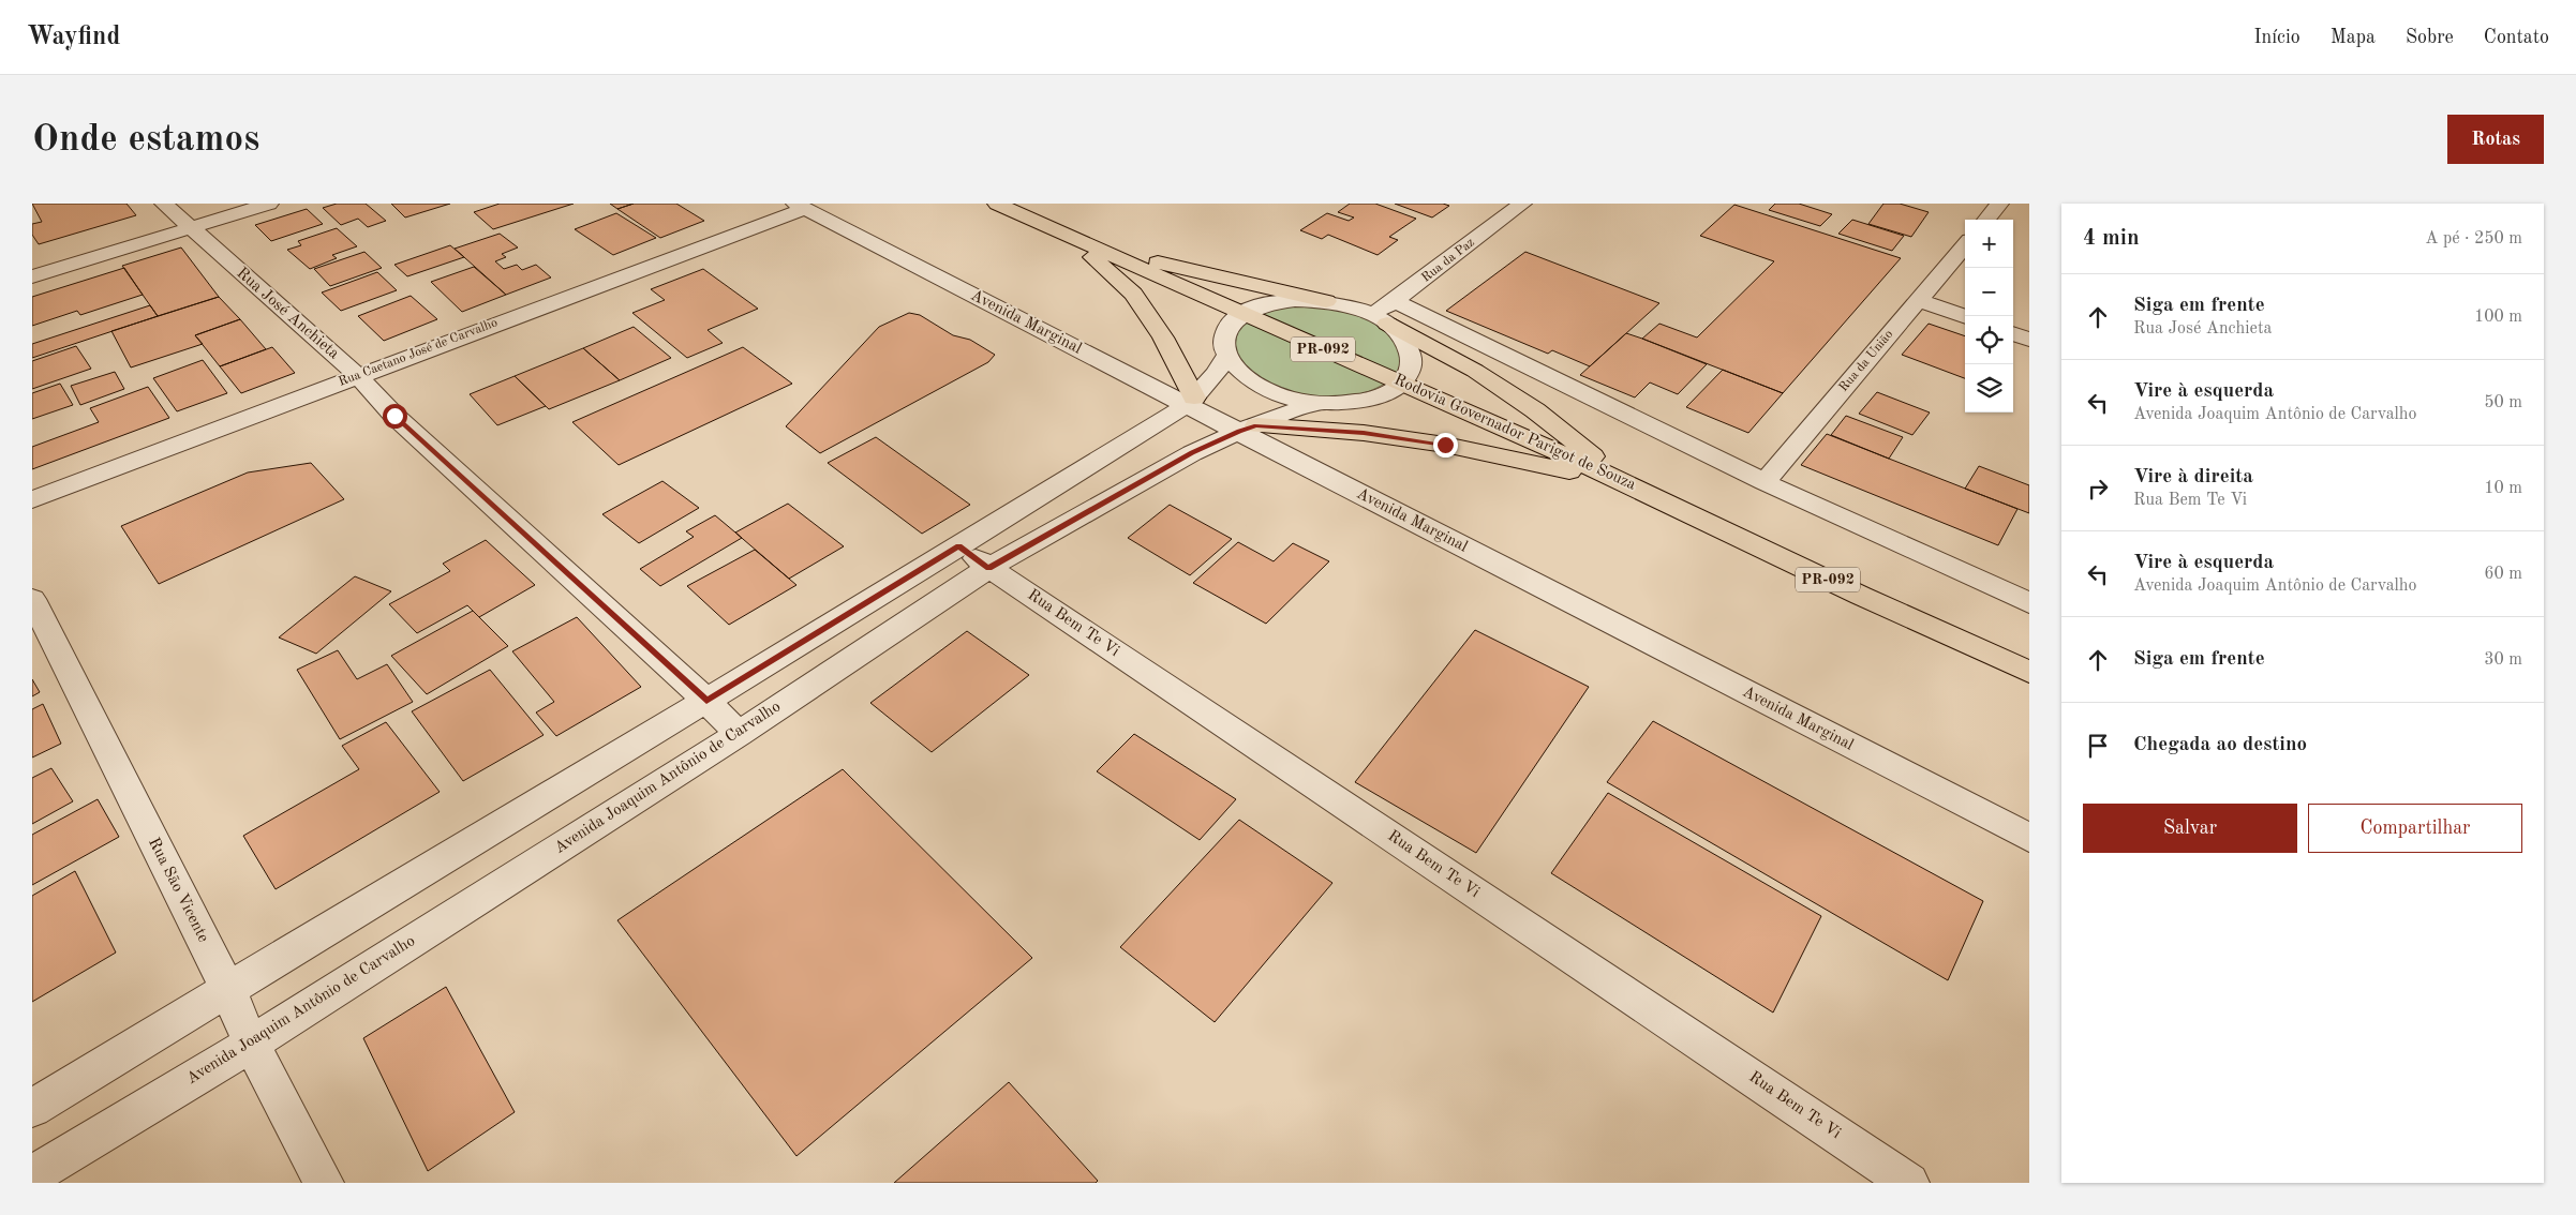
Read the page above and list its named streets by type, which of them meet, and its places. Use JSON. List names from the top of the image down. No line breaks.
{"streets":{"main road":["PR-092","Rodovia Governador Parigot de Souza"],"street":["Rua da Paz","Rua José Anchieta","Avenida Marginal","Rua Caetano José de Carvalho","Rua da União","Rua Bem Te Vi","Avenida Joaquim Antônio de Carvalho","Rua São Vicente"]},"crossings":[["Rua José Anchieta","Rua Caetano José de Carvalho"],["Rua José Anchieta","Avenida Joaquim Antônio de Carvalho"],["Avenida Marginal","Rua Caetano José de Carvalho"],["Avenida Marginal","Avenida Joaquim Antônio de Carvalho"],["Rua Bem Te Vi","Avenida Joaquim Antônio de Carvalho"],["Avenida Joaquim Antônio de Carvalho","Rua São Vicente"]],"page":{"header":"Wayfind","nav":["Início","Mapa","Sobre","Contato"],"buttons":["Rotas",["Salvar","Compartilhar"]],"title":"Onde estamos","heading":["4 min","A pé · 250 m"],"map_buttons":["+","−"],"list":[["Siga em frente","Rua José Anchieta","100 m"],["Vire à esquerda","Avenida Joaquim Antônio de Carvalho","50 m"],["Vire à direita","Rua Bem Te Vi","10 m"],["Vire à esquerda","Avenida Joaquim Antônio de Carvalho","60 m"],["Siga em frente","30 m"],"Chegada ao destino"]}}
